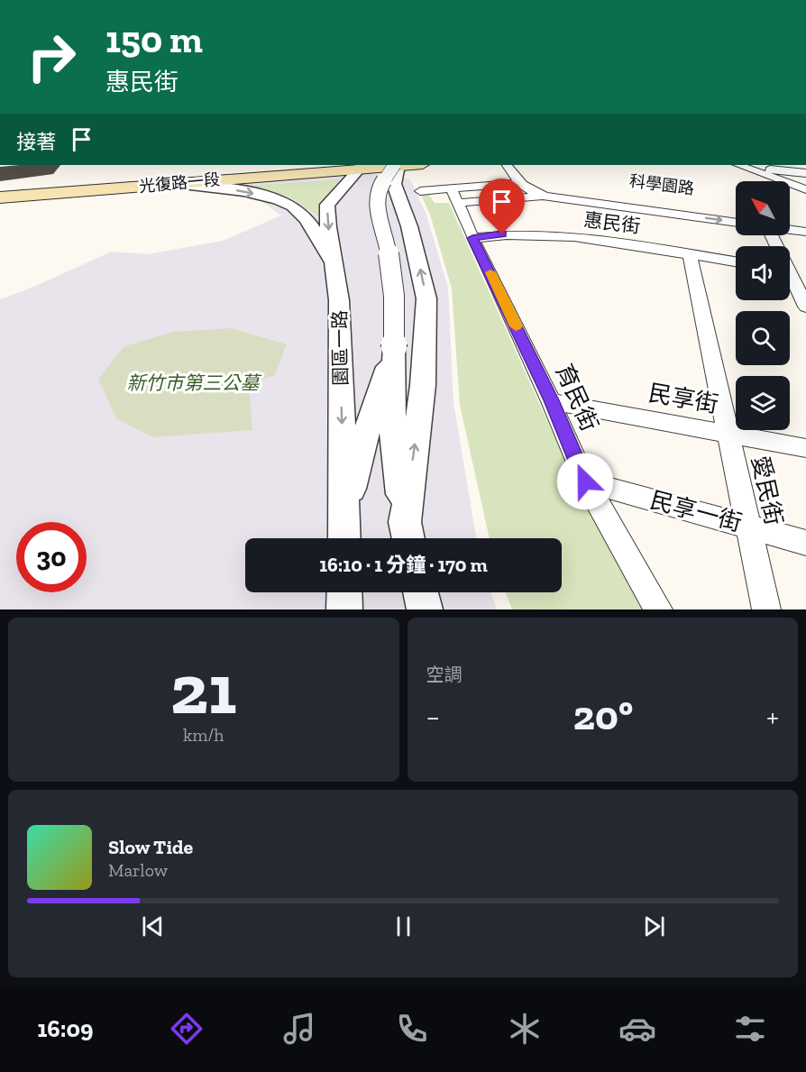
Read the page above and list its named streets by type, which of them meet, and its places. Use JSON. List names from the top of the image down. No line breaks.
{"streets":{"main road":["光復路一段"],"street":["科學園路","惠民街","園區一路","育民街","民享街","愛民街","民享一街"]},"crossings":[["光復路一段","園區一路"],["科學園路","育民街"],["惠民街","育民街"],["惠民街","愛民街"],["育民街","民享街"],["育民街","民享一街"],["民享街","愛民街"],["愛民街","民享一街"]],"parks":["新竹市第三公墓"],"north":"top left","page":{"turn":["150 m","惠民街"],"then":"接著","limit":"30","trip":"16:10 · 1 分鐘 · 170 m","tile":[["21","km/h"],"空調"],"heat":["−","20°","+"],"song":["Slow Tide","Marlow"],"tabs":"16:09"}}
